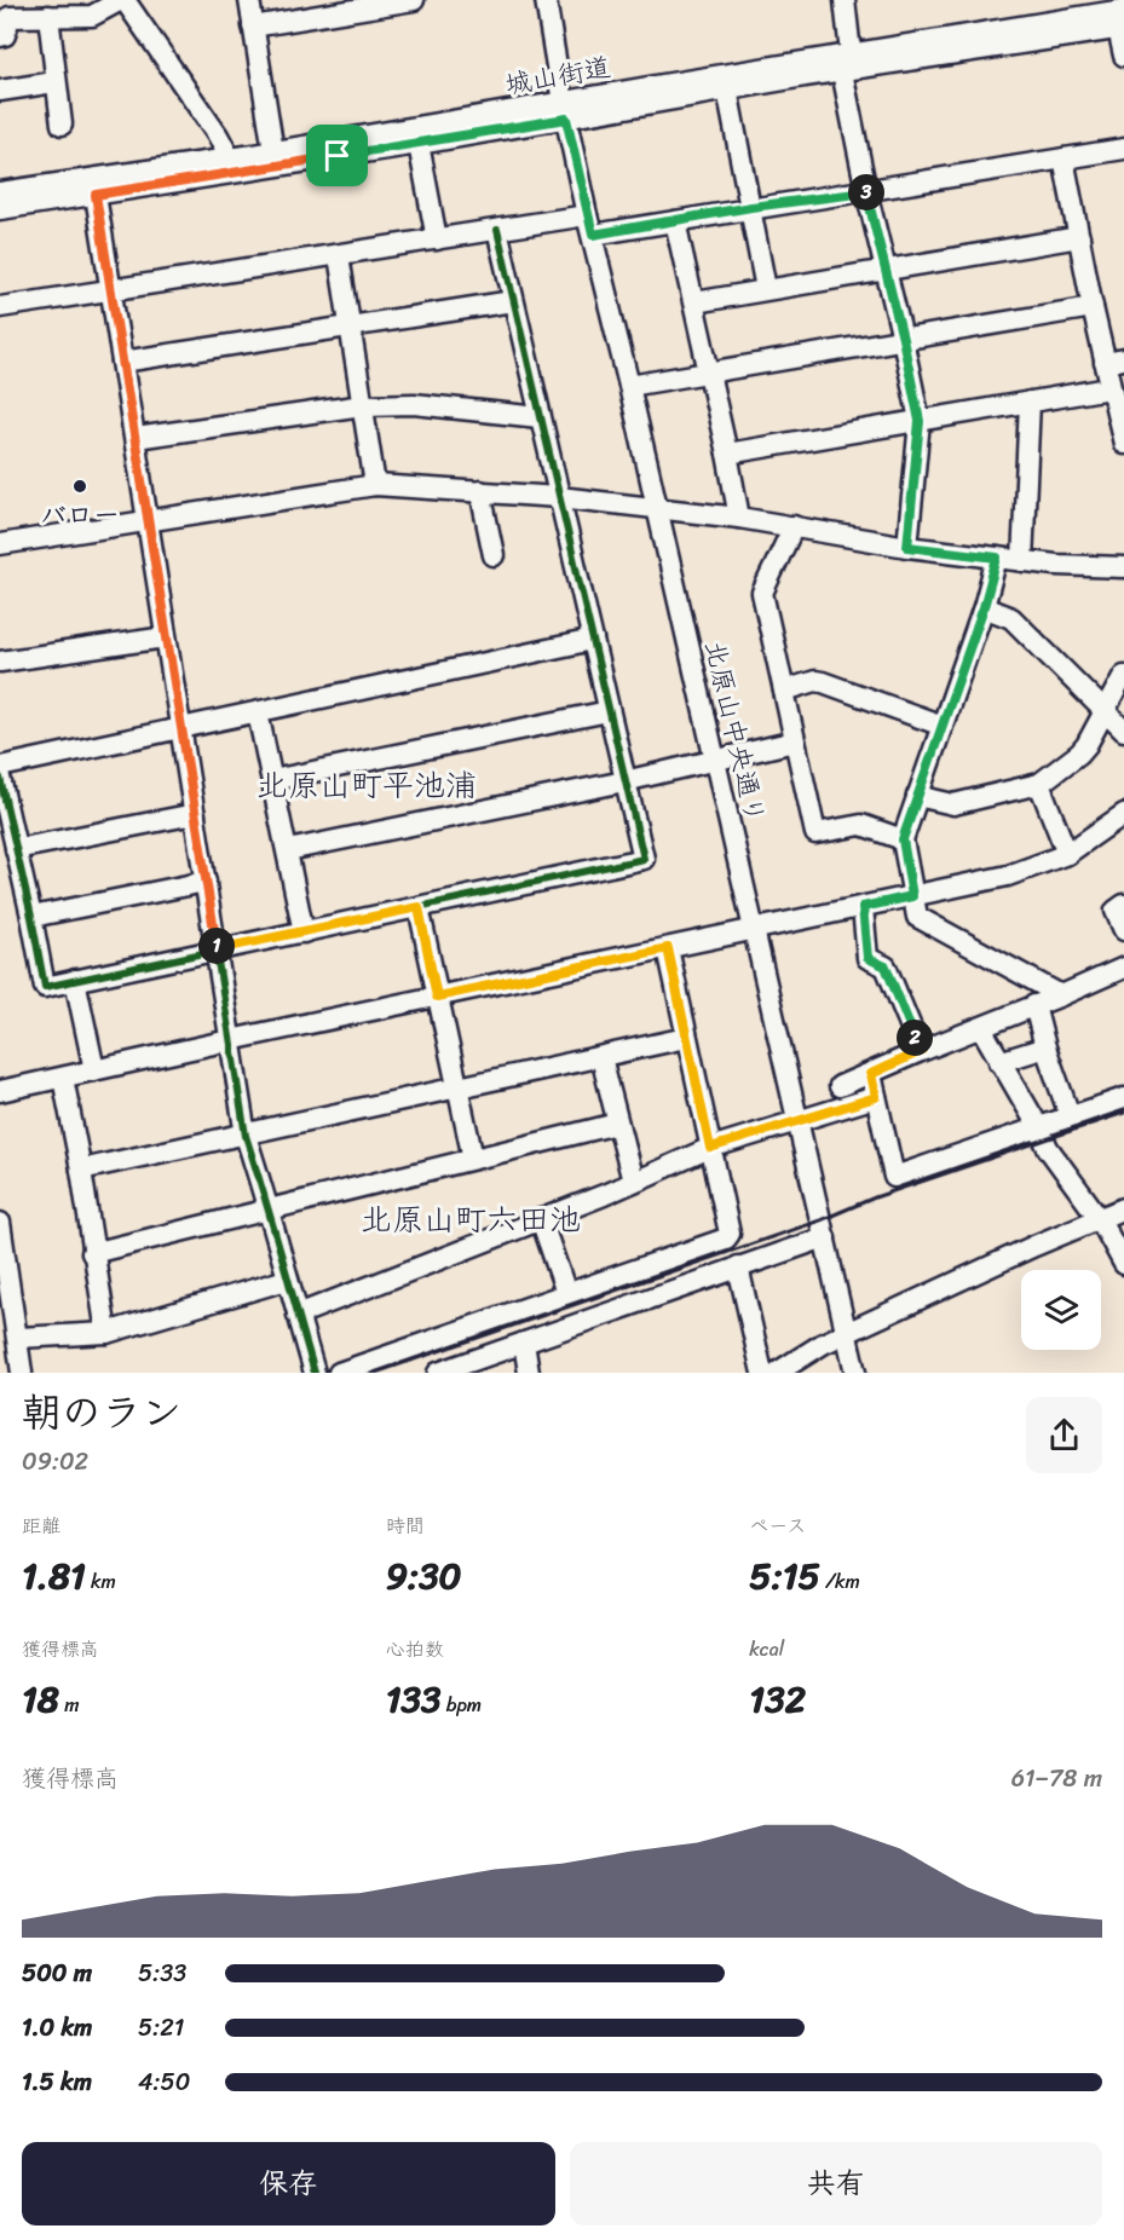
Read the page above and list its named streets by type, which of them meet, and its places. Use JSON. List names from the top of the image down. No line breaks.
{"streets":{"street":["城山街道","北原山中央通り"]},"crossings":[["城山街道","北原山中央通り"]],"districts":["北原山町平池浦","北原山町六田池"],"places":["バロー"],"page":{"pins":["3","1","2"],"heading":["朝のラン","09:02"],"stats":[["距離","1.81 km"],["時間","9:30"],["ペース","5:15 /km"],["獲得標高","18 m"],["心拍数","133 bpm"],["kcal","132"]],"chart":["獲得標高","61–78 m"],"list":[{"name":"500 m","note":"5:33"},{"name":"1.0 km","note":"5:21"},{"name":"1.5 km","note":"4:50"}],"buttons":["保存","共有"]}}
